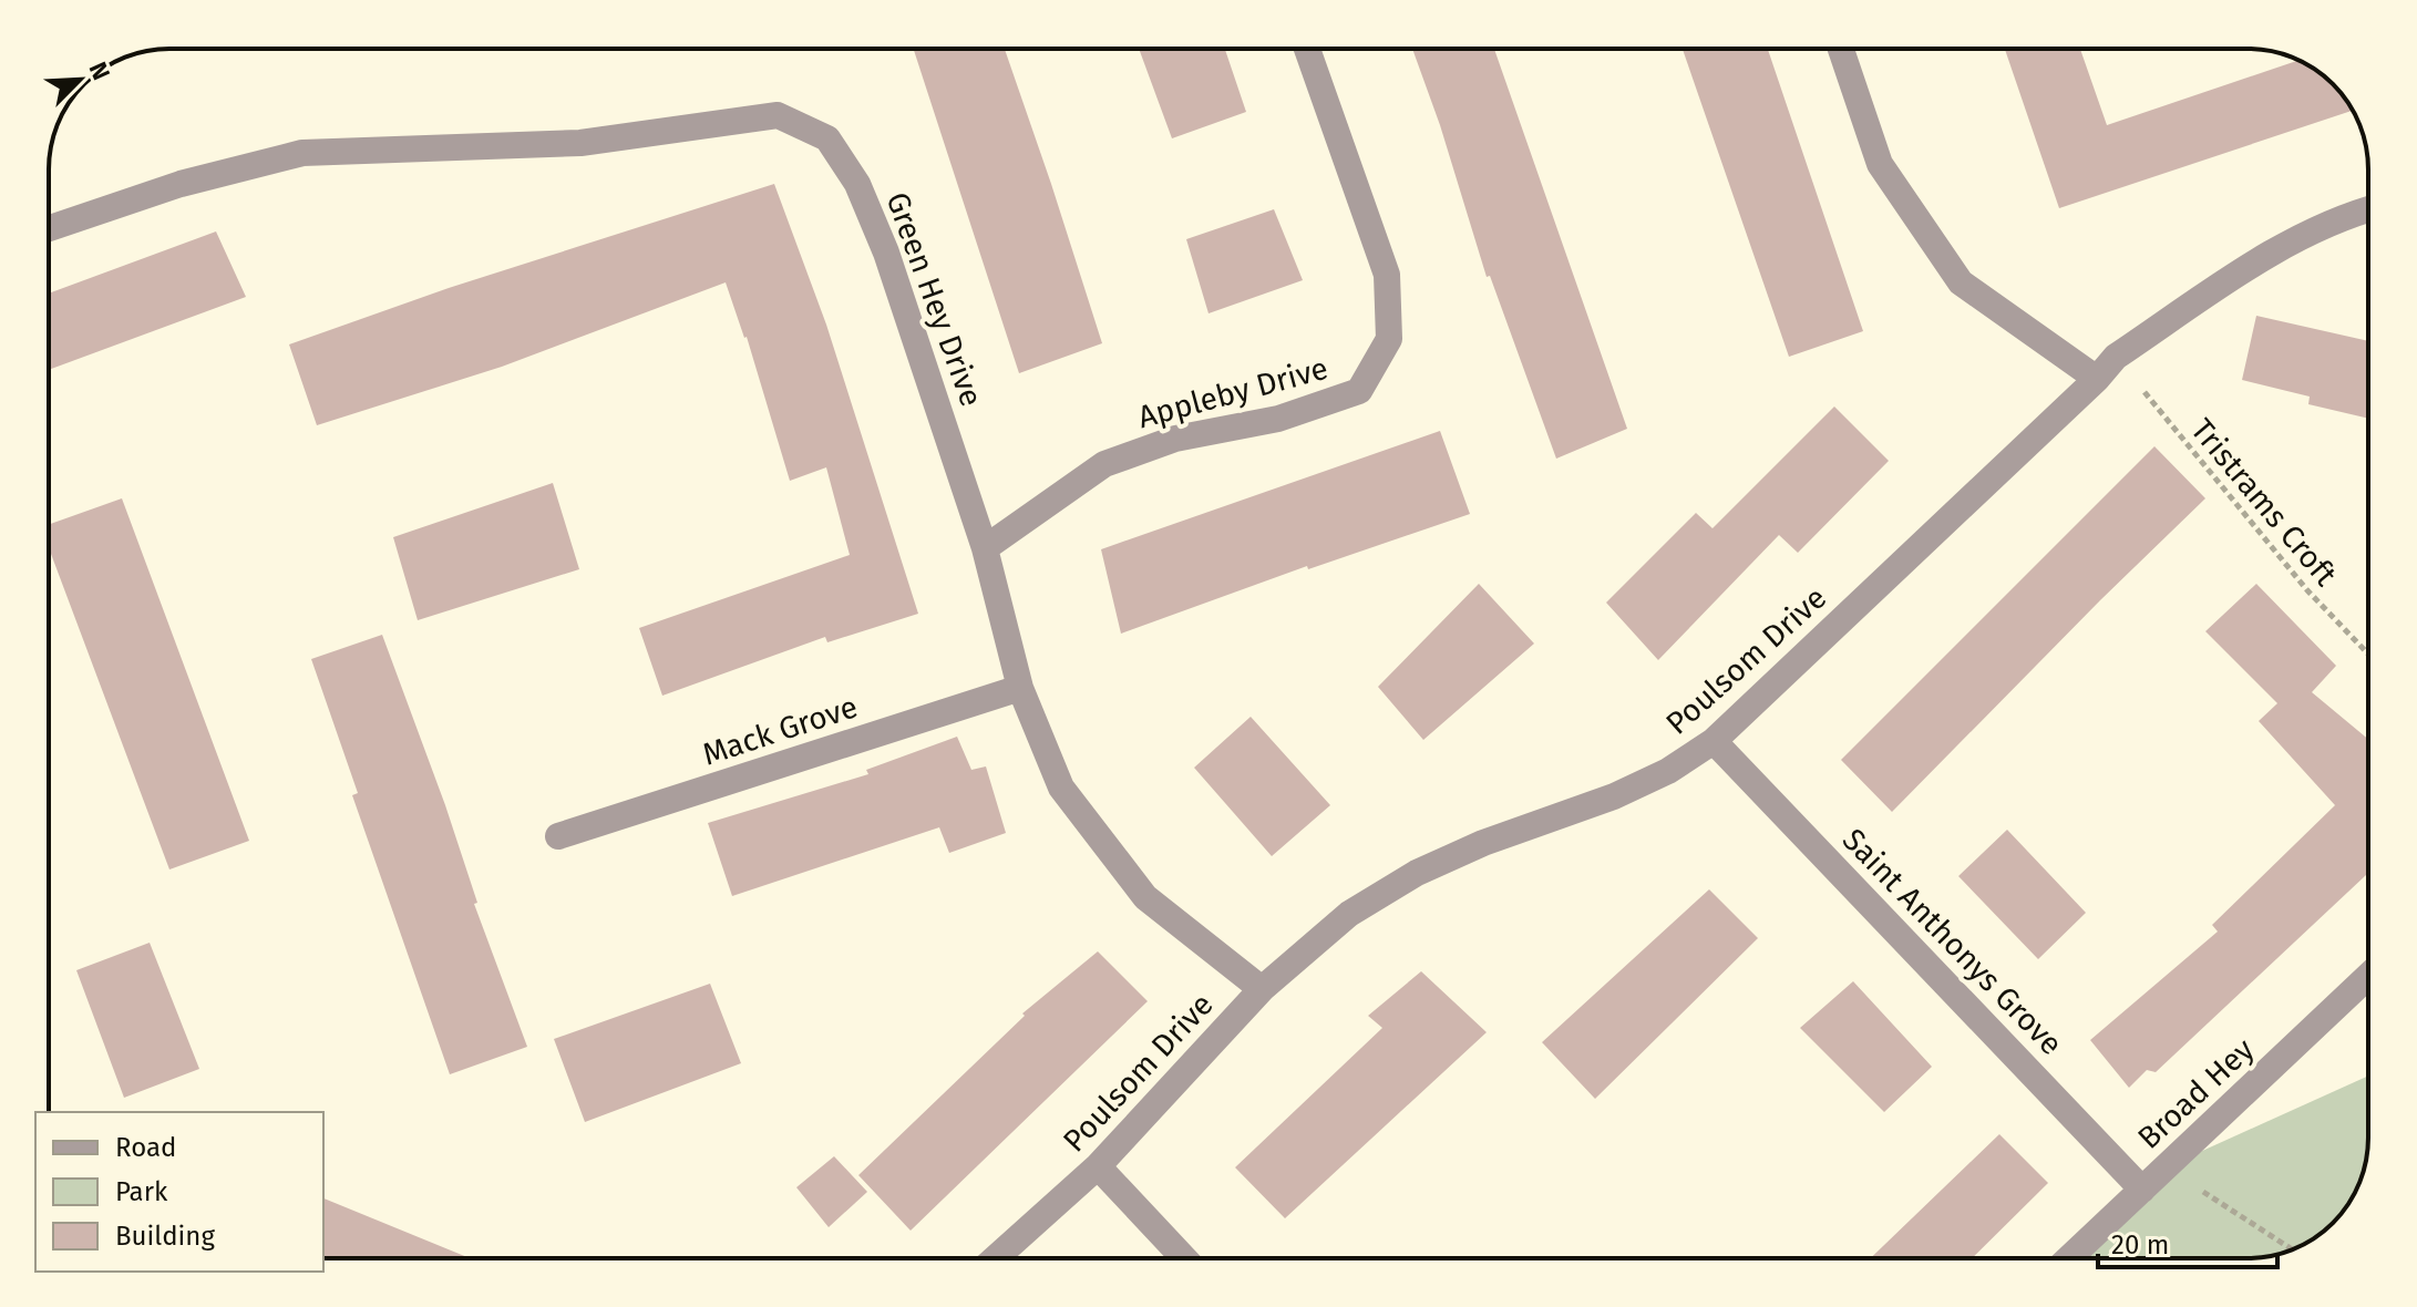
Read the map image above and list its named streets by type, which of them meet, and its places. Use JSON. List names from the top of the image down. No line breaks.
{"streets":{"street":["Green Hey Drive","Appleby Drive","Poulsom Drive","Mack Grove","Saint Anthonys Grove","Broad Hey"],"path":["Tristrams Croft"]},"crossings":[["Green Hey Drive","Appleby Drive"],["Green Hey Drive","Poulsom Drive"],["Green Hey Drive","Mack Grove"],["Tristrams Croft","Poulsom Drive"],["Poulsom Drive","Saint Anthonys Grove"],["Saint Anthonys Grove","Broad Hey"]],"legend":["Road","Park","Building"],"scale_bar":"20 m","north":"top right"}
